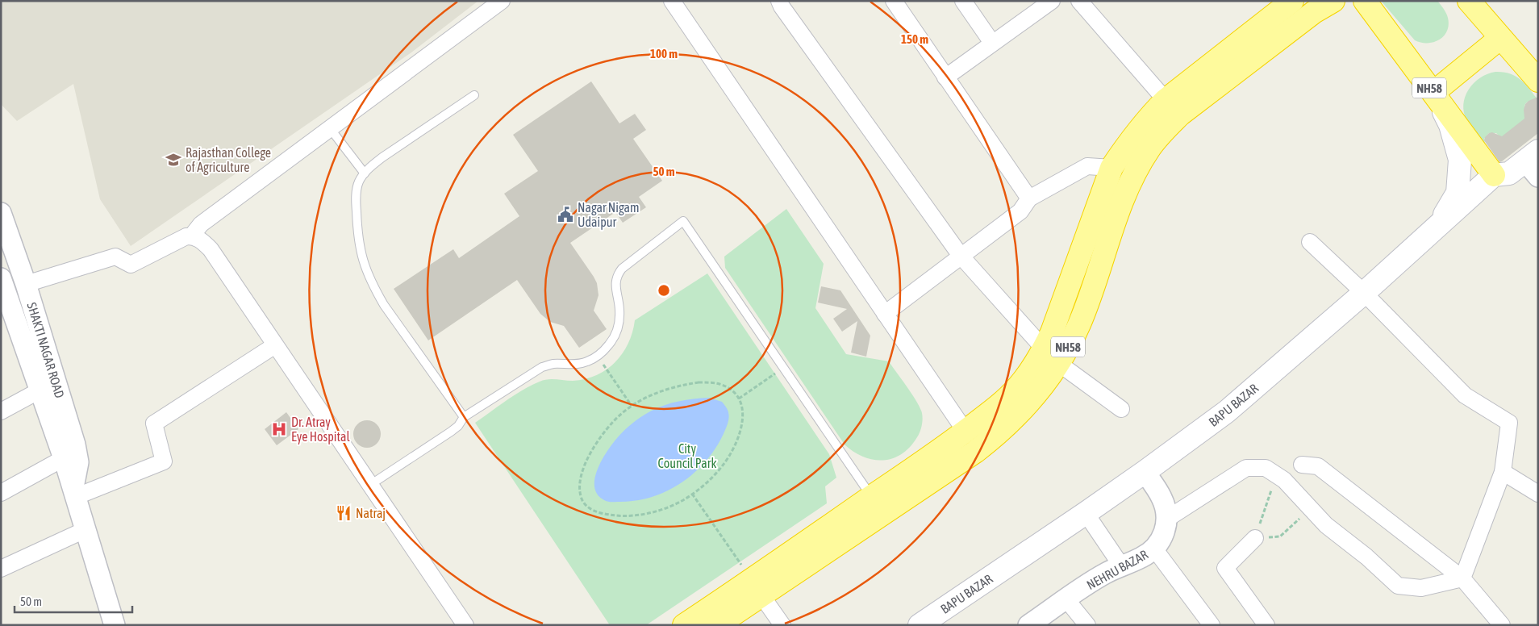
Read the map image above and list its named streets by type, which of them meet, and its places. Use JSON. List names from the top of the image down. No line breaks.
{"streets":{"highway":["NH58"],"main road":["BAPU BAZAR"],"street":["SHAKTI NAGAR ROAD","NEHRU BAZAR"]},"crossings":[["NH58","BAPU BAZAR"]],"parks":["City Council Park"],"places":{"school or university":["Rajasthan College of Agriculture"],"public building":["Nagar Nigam Udaipur"],"hospital":["Dr. Atray Eye Hospital"],"restaurant":["Natraj"]},"scale_bar":"50 m","rings":["150 m","100 m","50 m"]}
